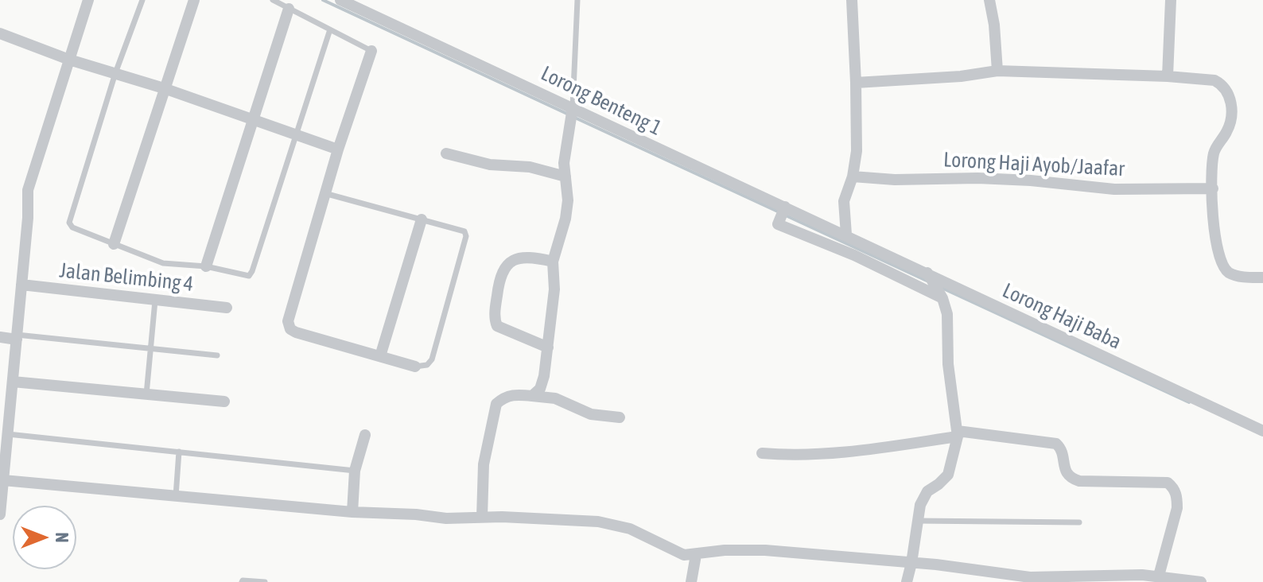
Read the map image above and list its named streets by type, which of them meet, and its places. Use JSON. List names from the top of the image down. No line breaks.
{"streets":{"street":["Lorong Benteng 1","Lorong Haji Ayob/Jaafar","Jalan Belimbing 4","Lorong Haji Baba"]},"crossings":[["Lorong Benteng 1","Lorong Haji Baba"]],"north":"right"}
